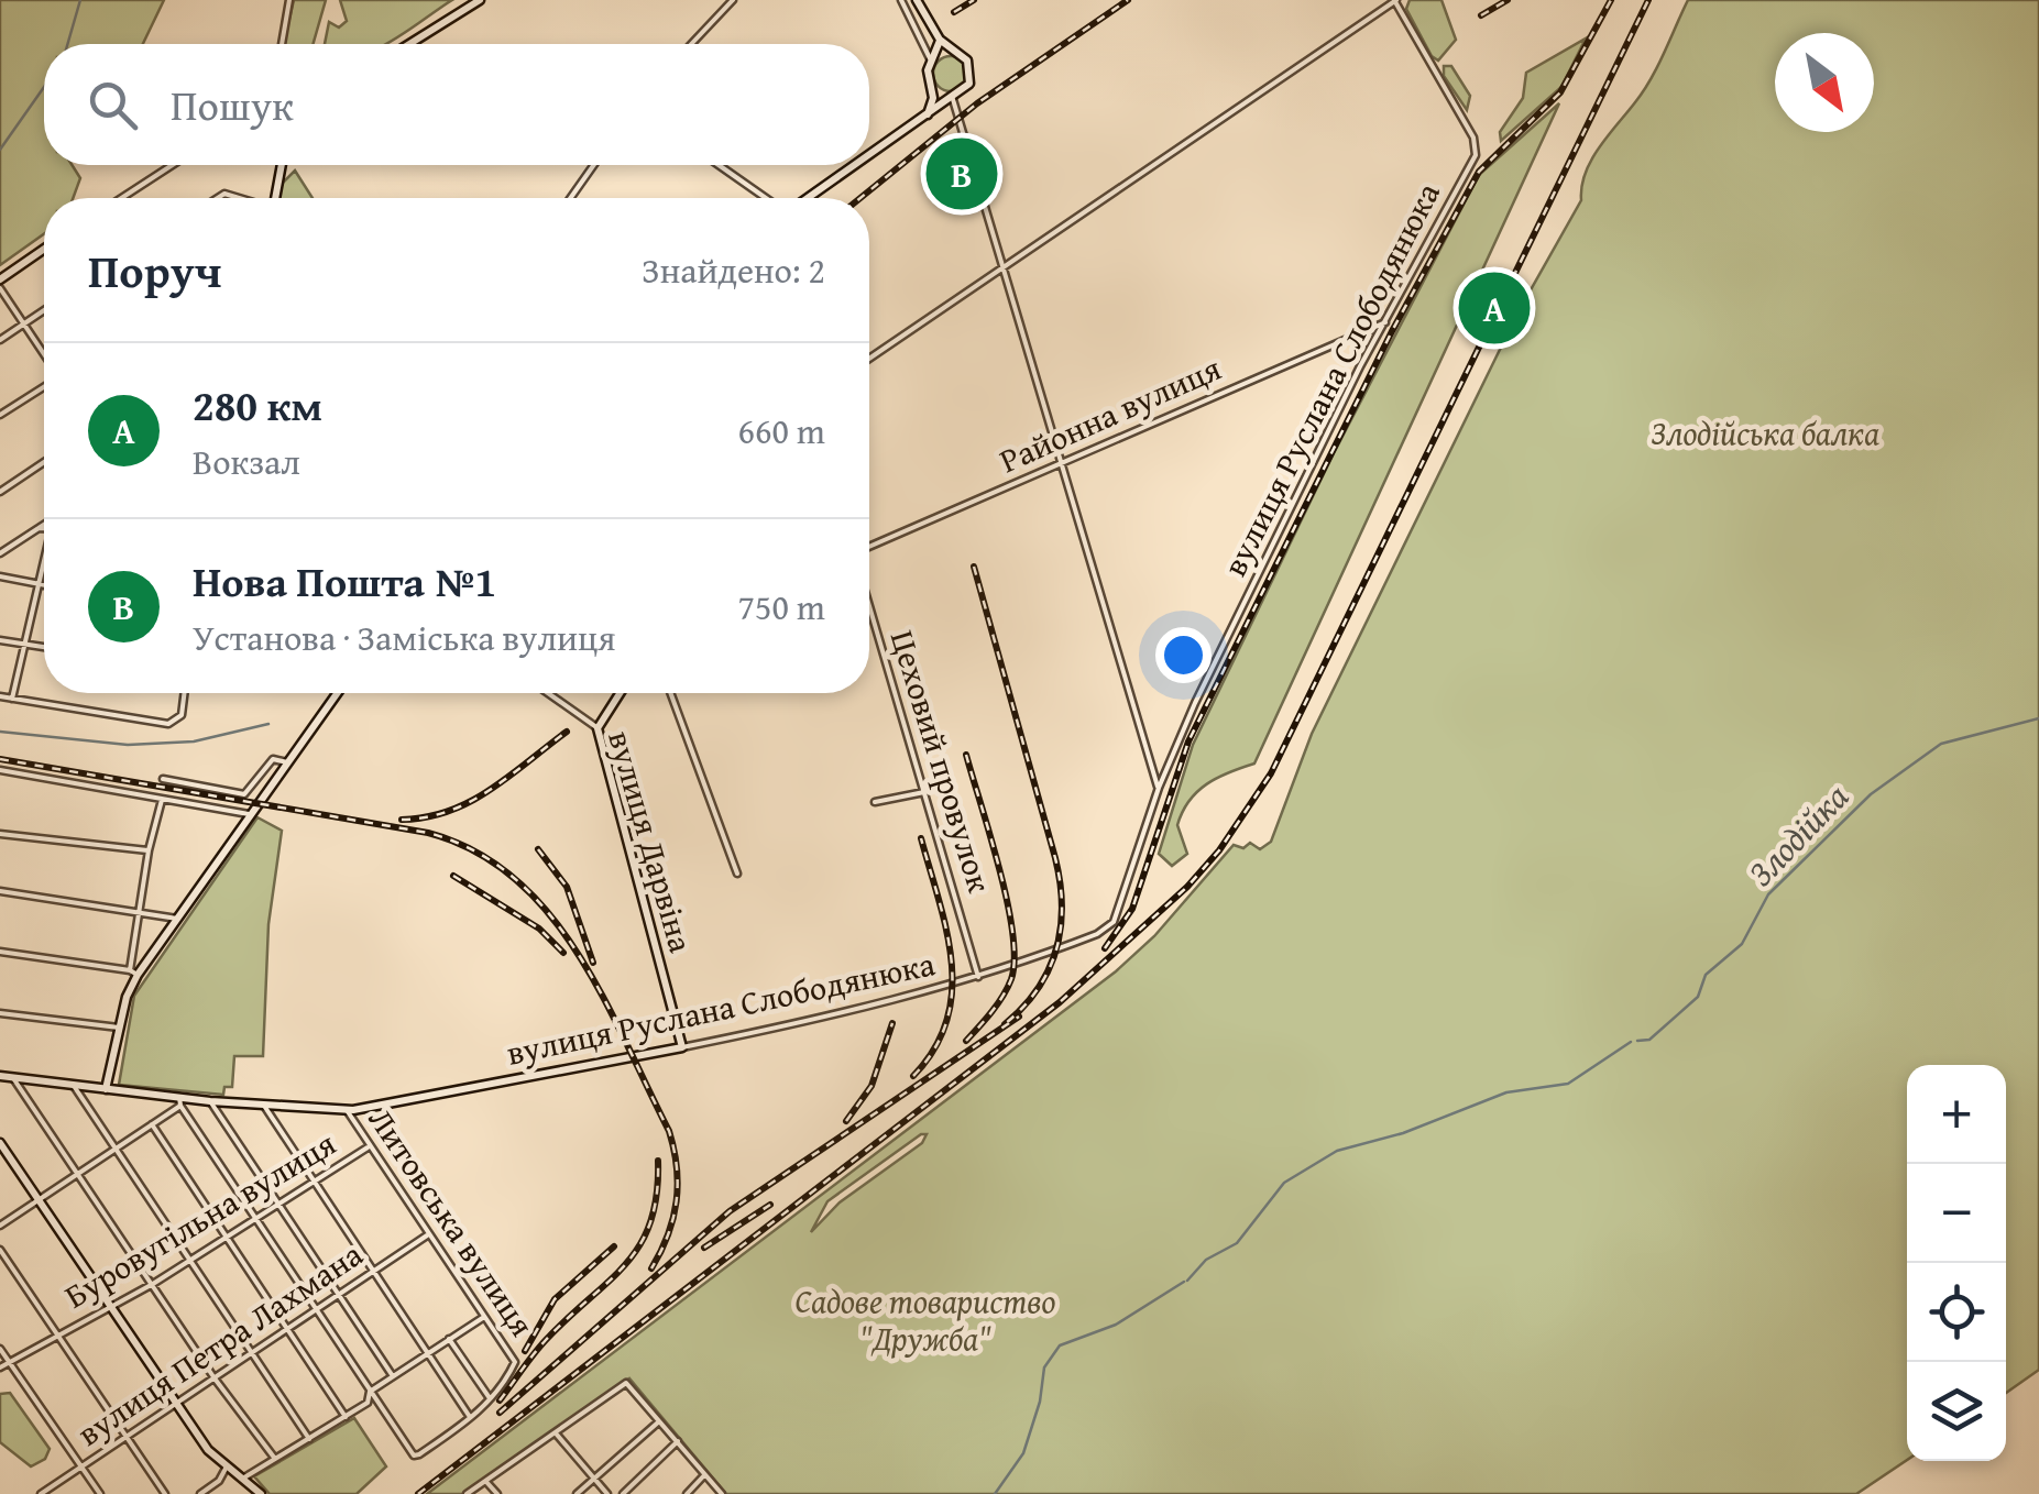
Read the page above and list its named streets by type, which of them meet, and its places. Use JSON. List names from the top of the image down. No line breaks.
{"streets":{"street":["вулиця Руслана Слободянюка","Районна вулиця","Цеховий провулок","вулиця Дарвіна","Буровугільна вулиця","Литовська вулиця","вулиця Петра Лахмана"]},"crossings":[["вулиця Руслана Слободянюка","Районна вулиця"],["вулиця Руслана Слободянюка","Цеховий провулок"],["вулиця Руслана Слободянюка","вулиця Дарвіна"],["вулиця Руслана Слободянюка","Литовська вулиця"],["Буровугільна вулиця","Литовська вулиця"],["Литовська вулиця","вулиця Петра Лахмана"]],"water":["Злодійка"],"parks":["Злодійська балка","Садове товариство \"Дружба\""],"north":"bottom right","page":{"search":"Пошук","pins":["B","A"],"heading":["Поруч","Знайдено: 2"],"list":[{"mark":"A","name":"280 км","note":"Вокзал","value":"660 m"},{"mark":"B","name":"Нова Пошта №1","note":"Установа · Заміська вулиця","value":"750 m"}],"map_buttons":["+","−"]}}
